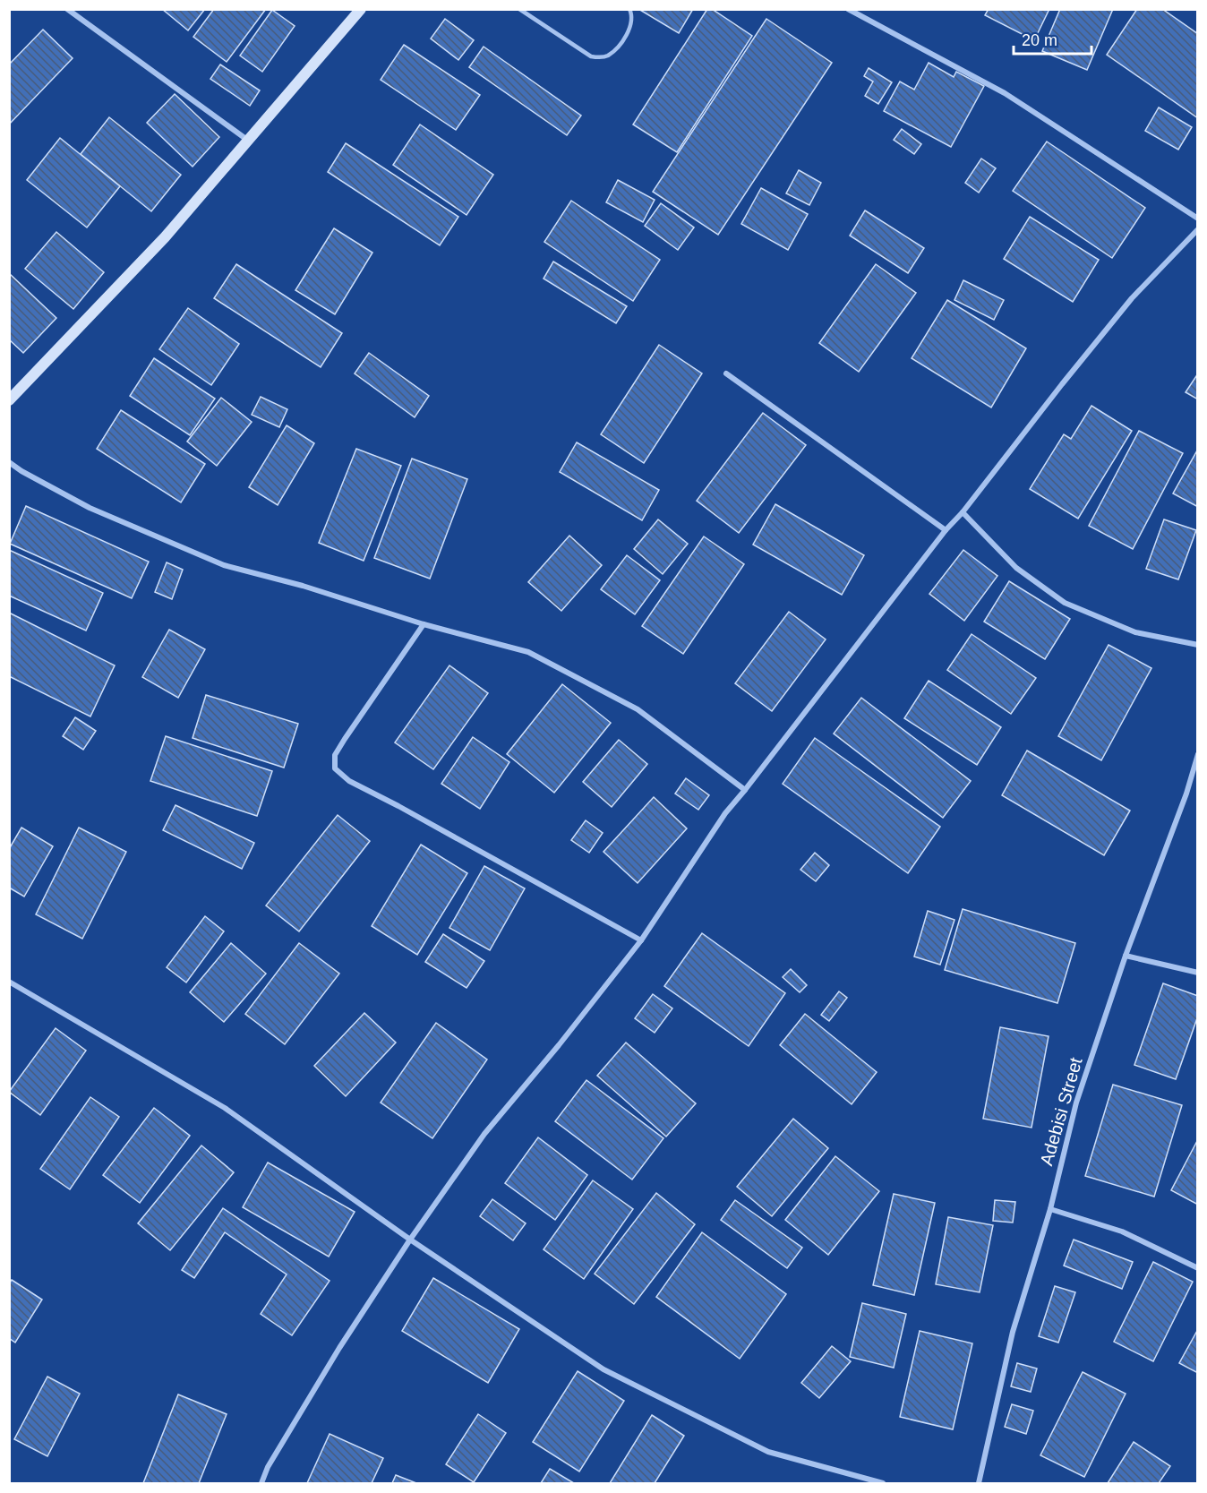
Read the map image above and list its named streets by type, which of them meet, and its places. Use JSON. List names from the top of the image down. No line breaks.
{"streets":{"street":["Adebisi Street"]},"scale_bar":"20 m"}
